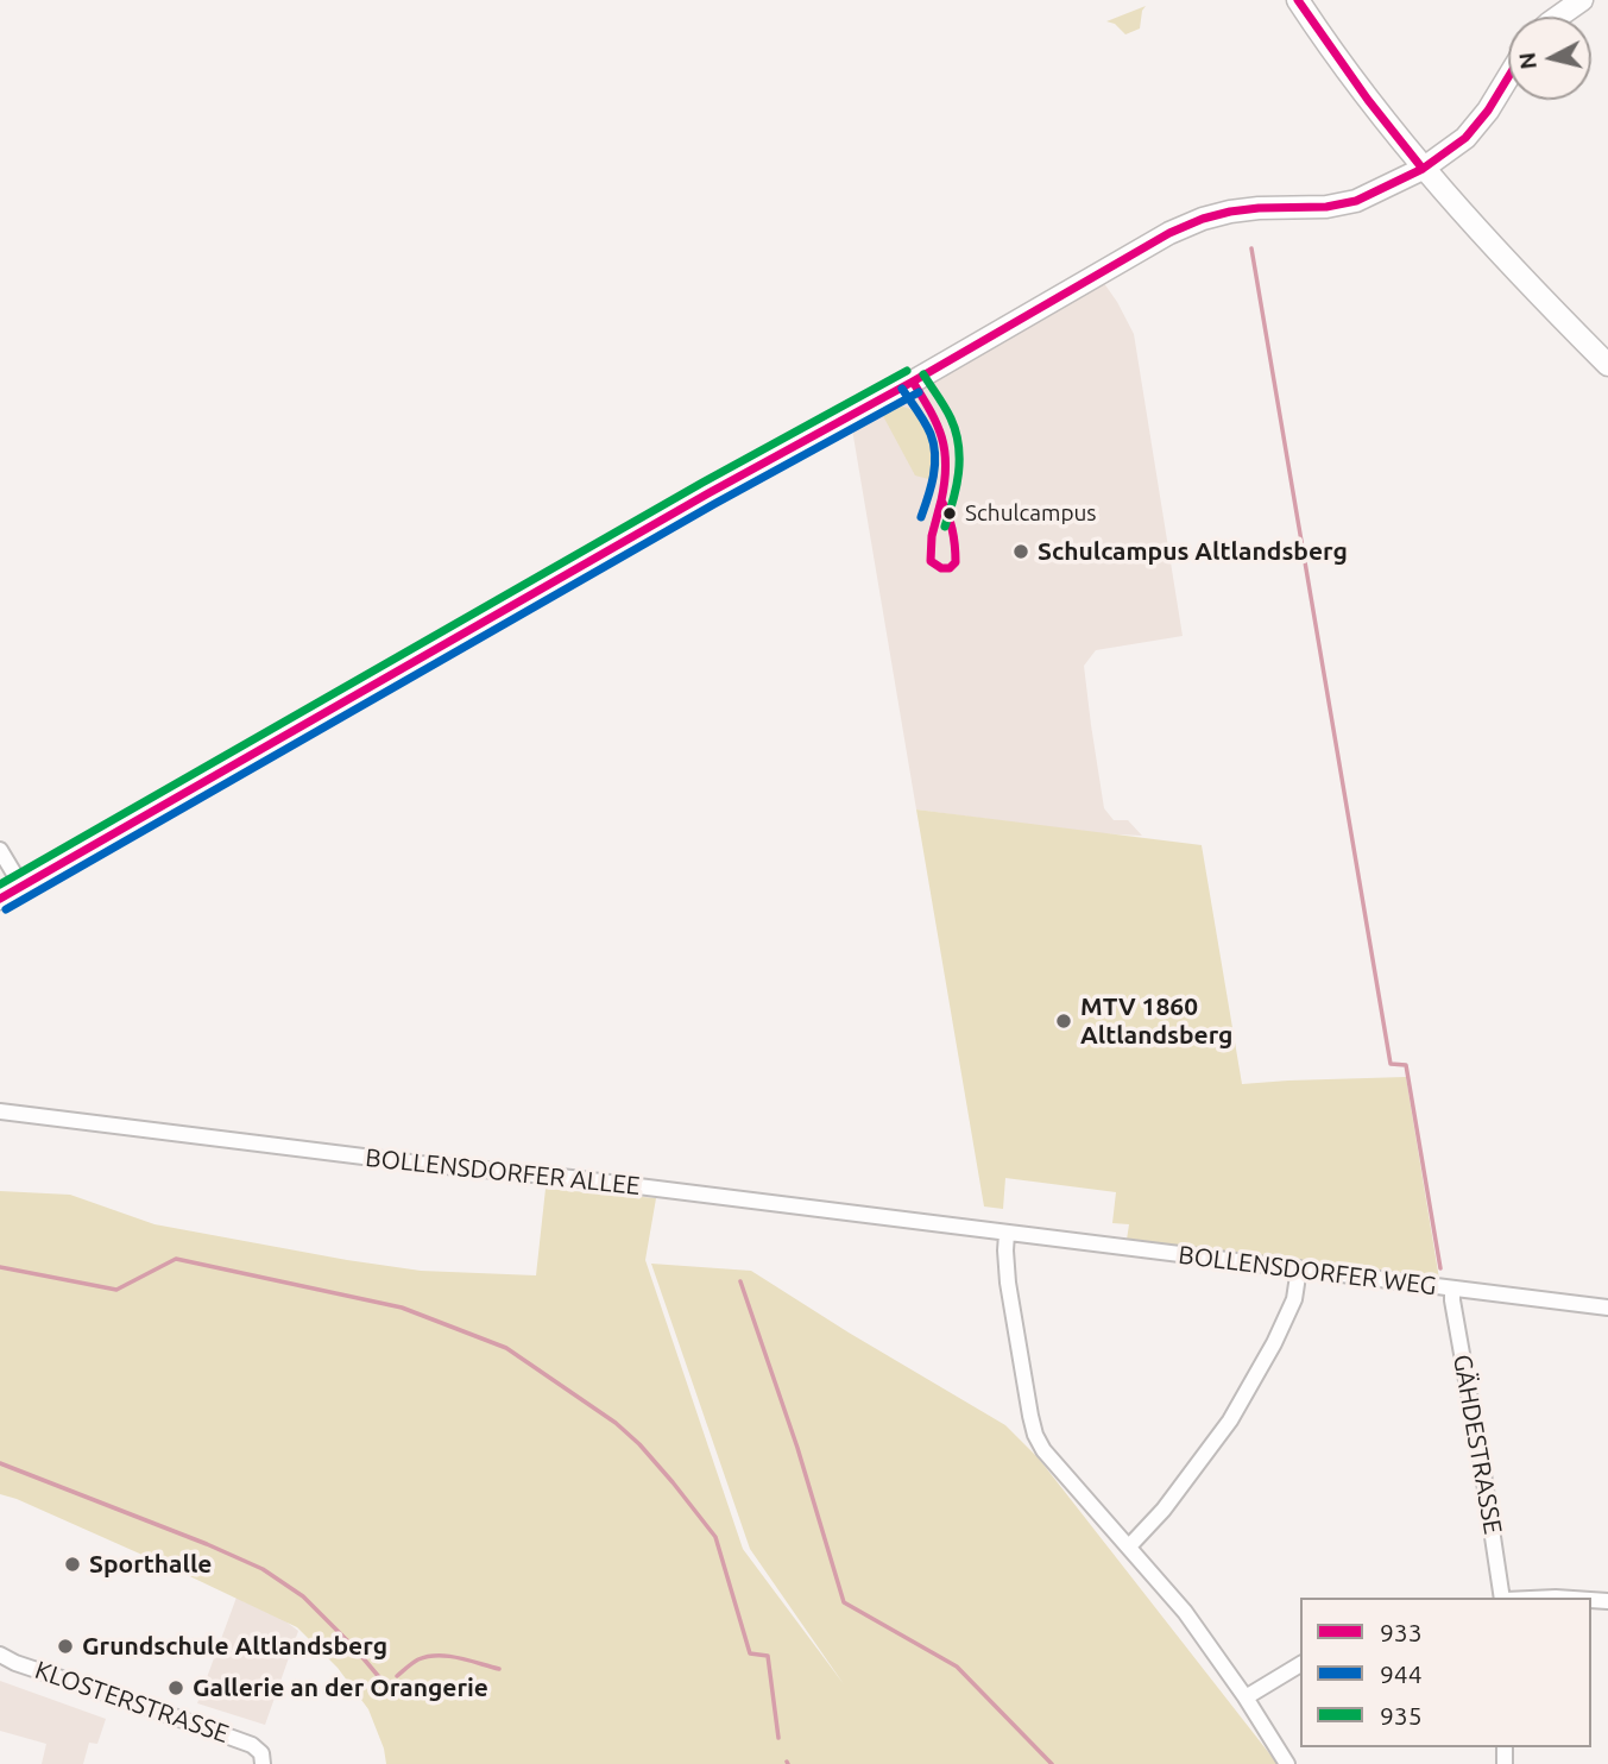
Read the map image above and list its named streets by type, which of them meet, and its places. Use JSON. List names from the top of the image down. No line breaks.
{"streets":{"street":["BOLLENSDORFER ALLEE","BOLLENSDORFER WEG","GÄHDESTRASSE","KLOSTERSTRASSE"]},"crossings":[["BOLLENSDORFER ALLEE","BOLLENSDORFER WEG"],["BOLLENSDORFER WEG","GÄHDESTRASSE"]],"places":["Schulcampus","Schulcampus Altlandsberg","MTV 1860 Altlandsberg","Sporthalle","Grundschule Altlandsberg","Gallerie an der Orangerie"],"lines":["transit line 933","transit line 935","transit line 944"],"legend":["933","944","935"],"north":"left"}
